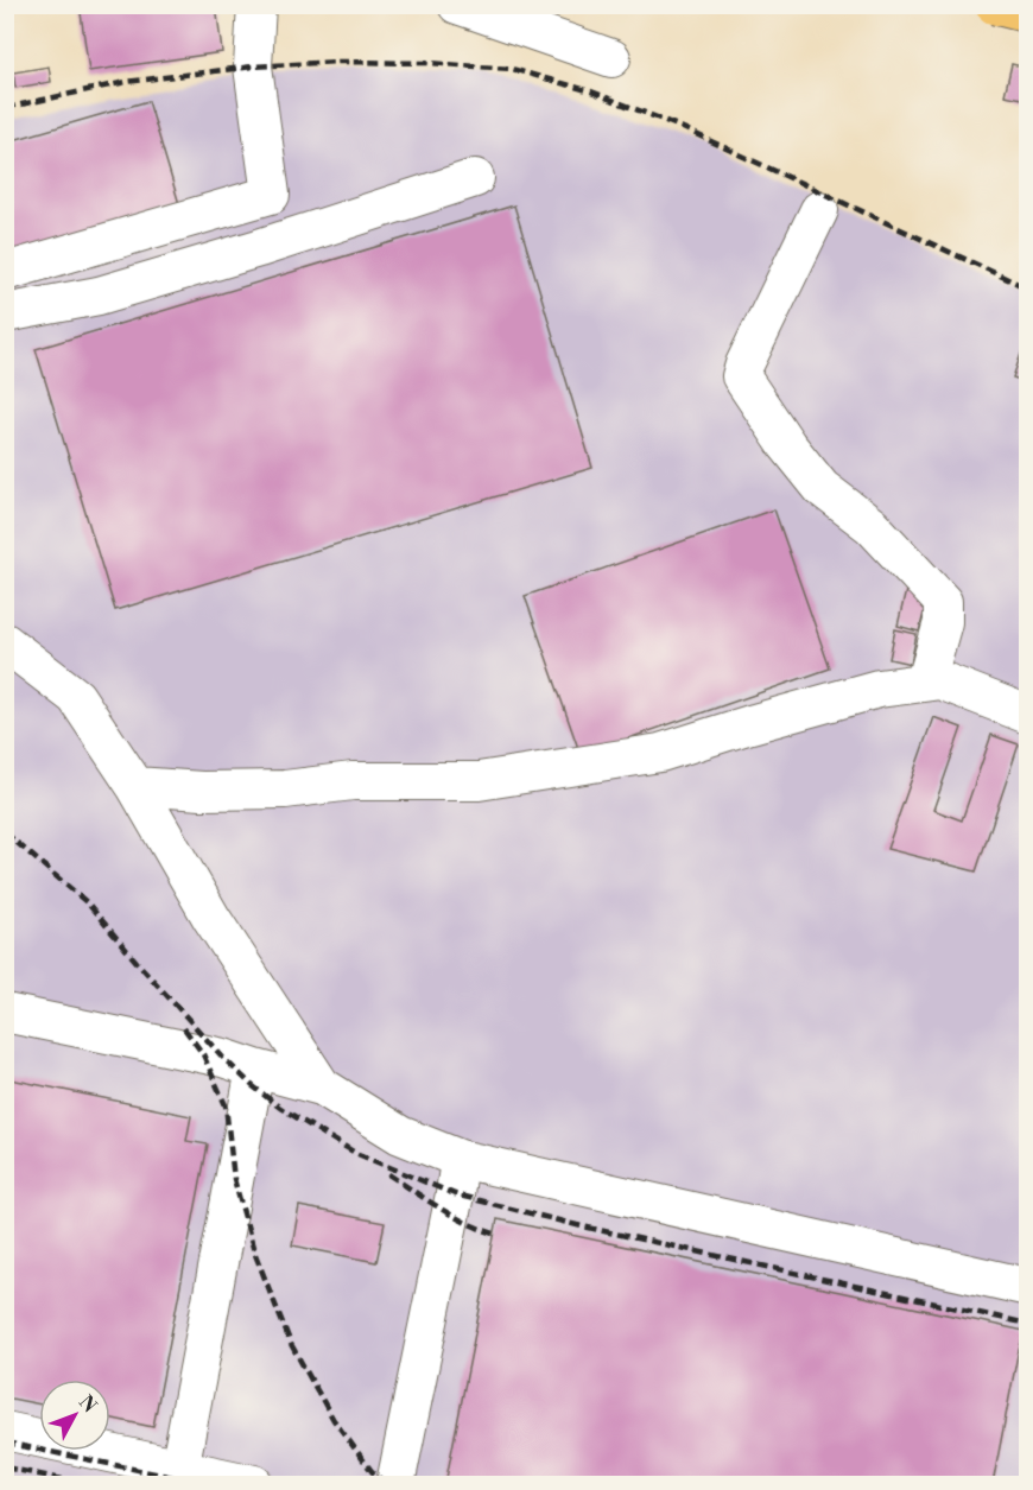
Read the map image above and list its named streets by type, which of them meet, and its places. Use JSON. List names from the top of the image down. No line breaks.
{"north":"top right"}
